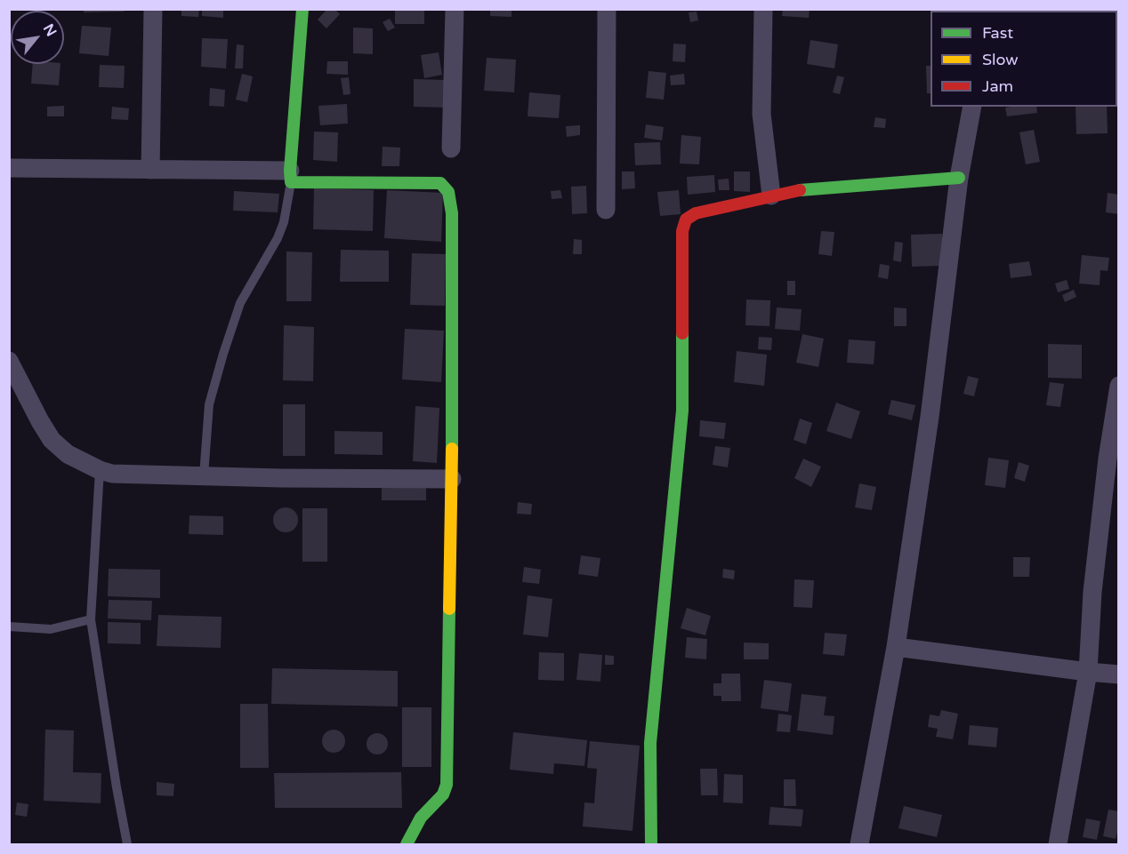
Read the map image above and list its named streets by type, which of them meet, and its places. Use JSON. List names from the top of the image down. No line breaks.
{"legend":["Fast","Slow","Jam"],"north":"top right"}
